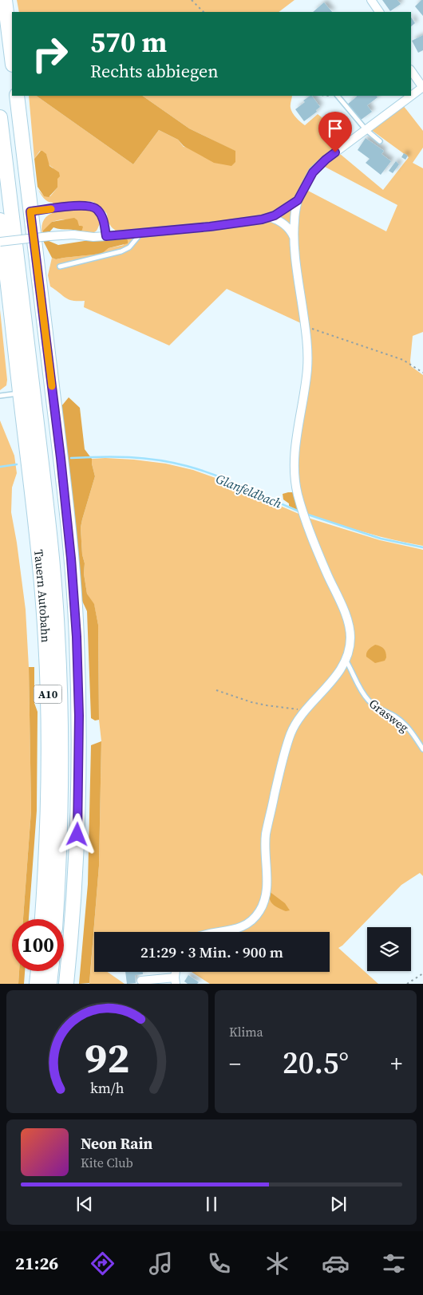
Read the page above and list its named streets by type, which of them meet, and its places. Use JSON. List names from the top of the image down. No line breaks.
{"streets":{"highway":["Tauern Autobahn","A10"],"lane":["Grasweg"]},"crossings":[["Tauern Autobahn","A10"]],"water":["Glanfeldbach"],"page":{"turn":["570 m","Rechts abbiegen"],"limit":"100","trip":"21:29 · 3 Min. · 900 m","tile":"Klima","heat":["−","20.5°","+"],"song":["Neon Rain","Kite Club"],"tabs":"21:26","gauge":["92","km/h"]}}
